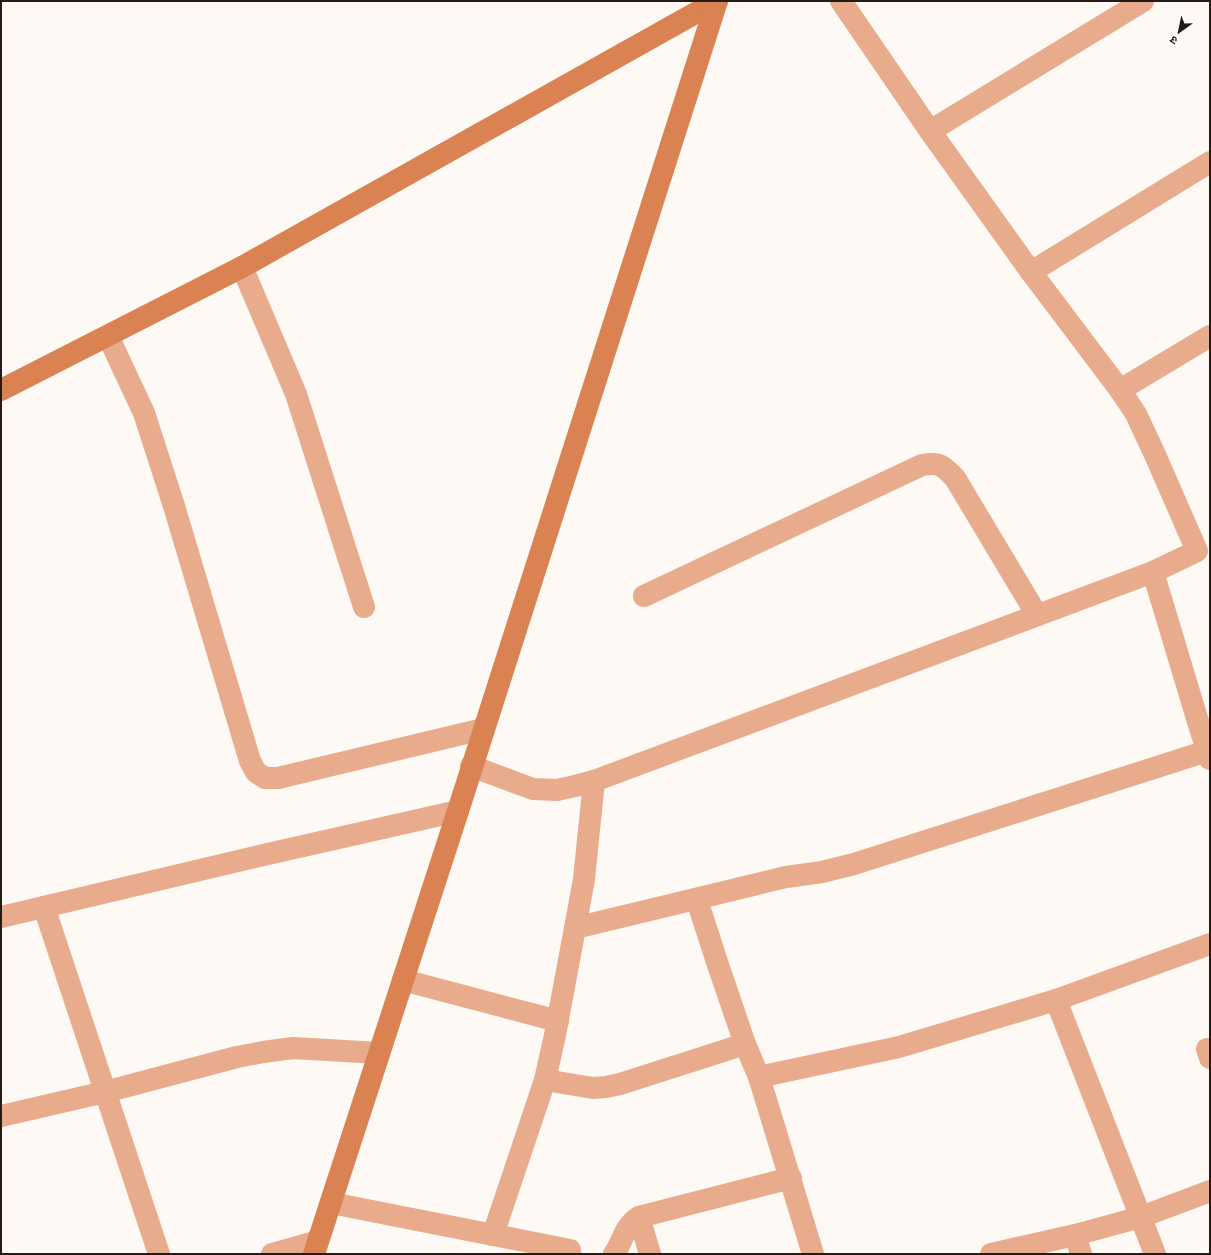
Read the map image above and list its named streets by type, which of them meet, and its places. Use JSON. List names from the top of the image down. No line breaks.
{"north":"bottom left"}
